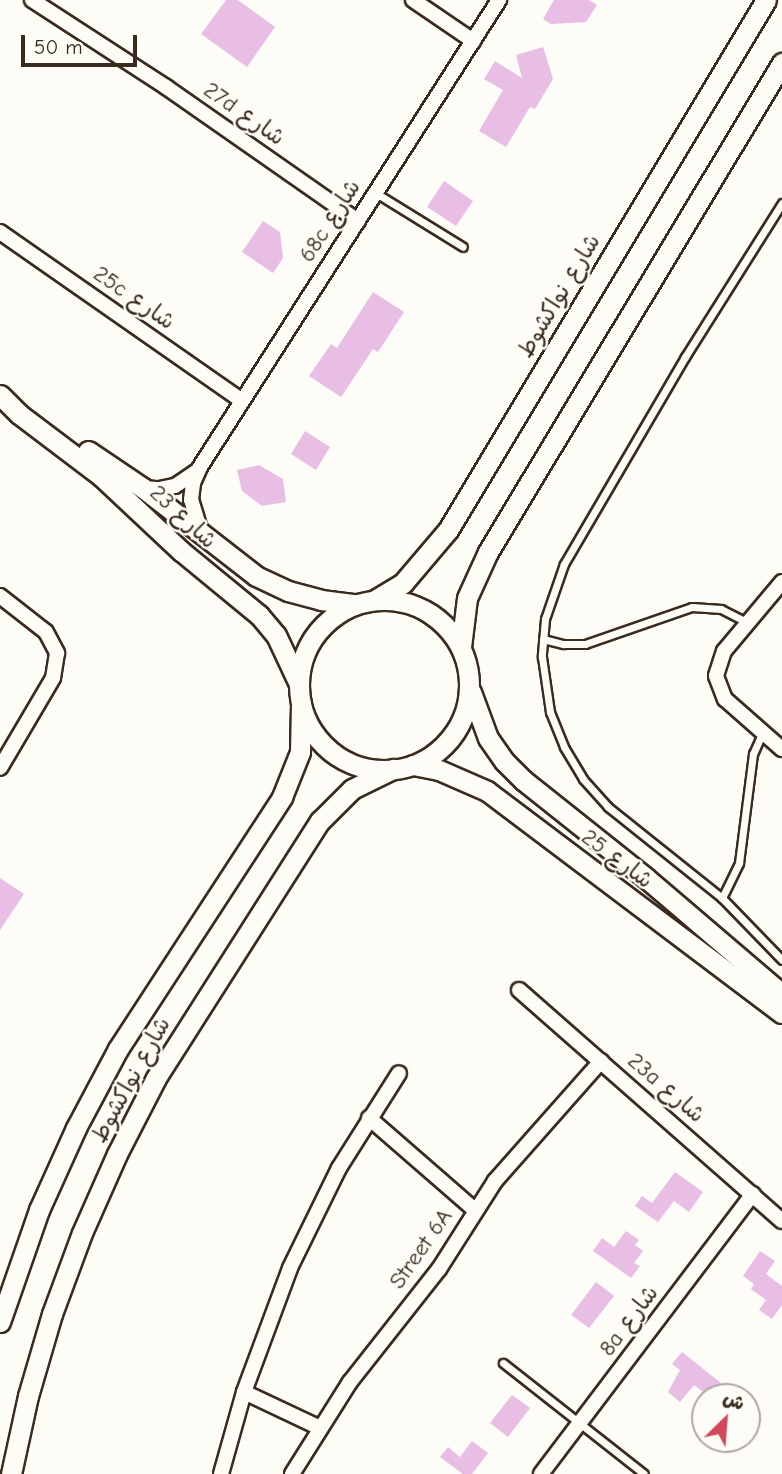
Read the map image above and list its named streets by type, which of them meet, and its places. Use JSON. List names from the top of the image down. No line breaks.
{"streets":{"street":["27d شارع","68c شارع","شارع نواكشوط","25c شارع","شارع 23","شارع 25","23a شارع","Street 6A","8a شارع"]},"crossings":[["27d شارع","68c شارع"],["68c شارع","25c شارع"],["68c شارع","شارع 23"],["شارع نواكشوط","شارع 23"],["شارع نواكشوط","شارع 25"],["شارع 23","شارع 25"],["23a شارع","Street 6A"],["23a شارع","8a شارع"]],"scale_bar":"50 m","north":"top right"}
